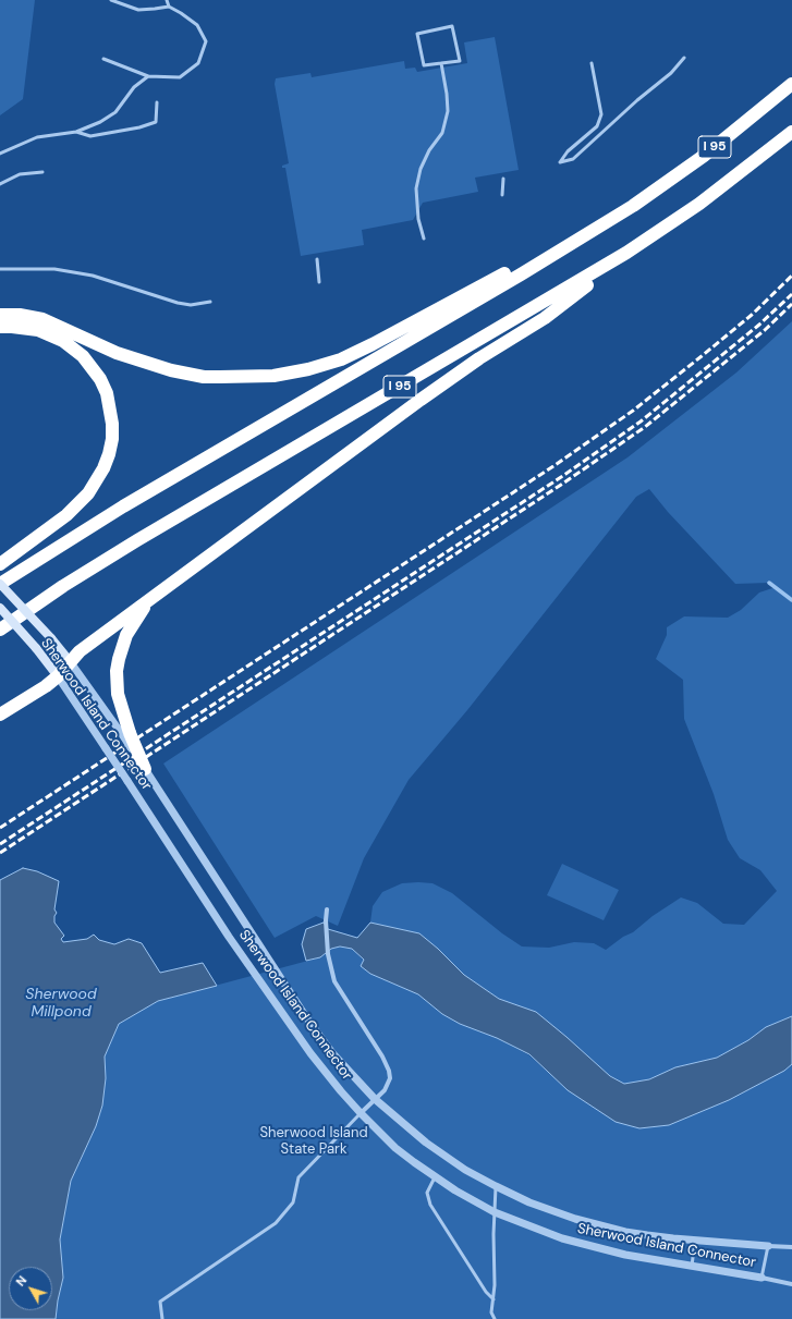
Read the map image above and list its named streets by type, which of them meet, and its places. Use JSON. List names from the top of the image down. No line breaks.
{"streets":{"highway":["I 95"],"main road":["Sherwood Island Connector"]},"crossings":[["I 95","Sherwood Island Connector"]],"water":["Sherwood Millpond"],"parks":["Sherwood Island State Park"],"north":"top left"}
